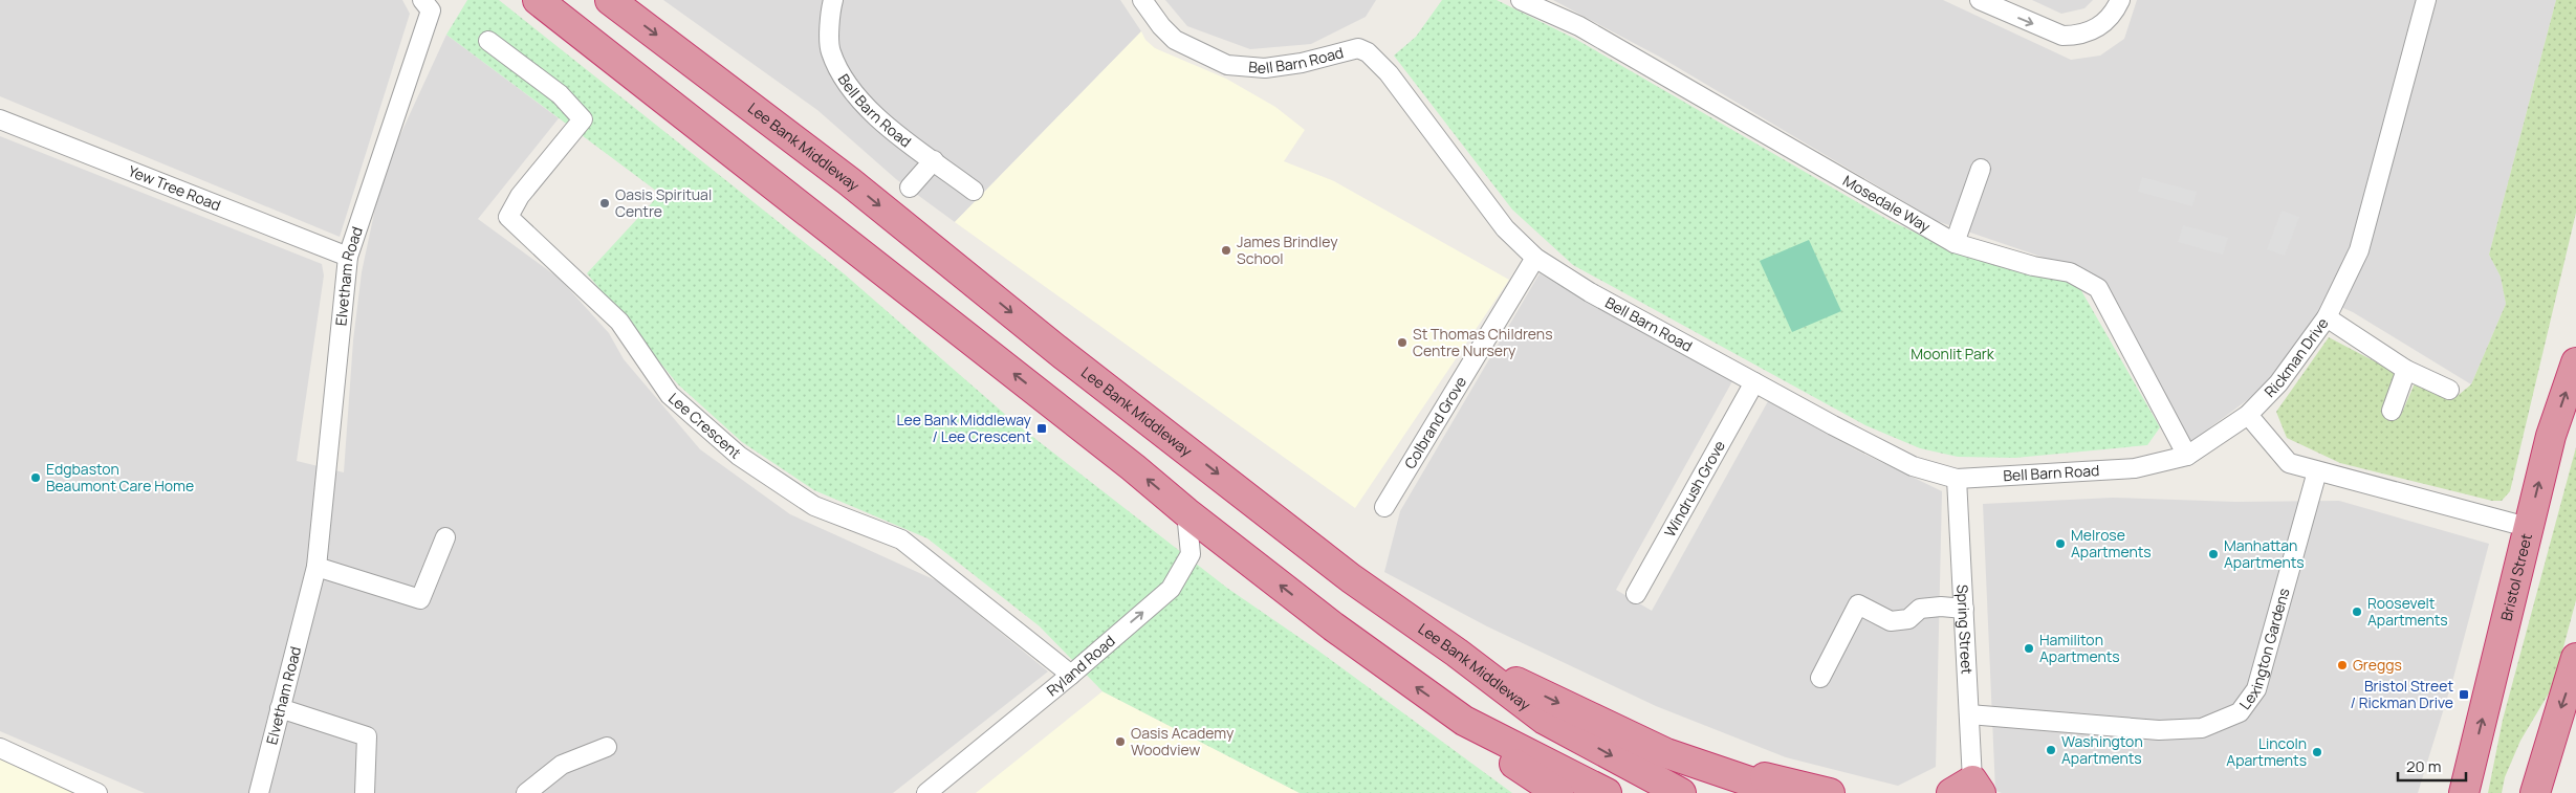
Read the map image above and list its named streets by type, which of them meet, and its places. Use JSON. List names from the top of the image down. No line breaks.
{"streets":{"highway":["Lee Bank Middleway","Bristol Street"],"street":["Bell Barn Road","Yew Tree Road","Mosedale Way","Elvetham Road","Rickman Drive","Colbrand Grove","Lee Crescent","Windrush Grove","Spring Street","Lexington Gardens","Ryland Road"]},"crossings":[["Bell Barn Road","Mosedale Way"],["Bell Barn Road","Rickman Drive"],["Bell Barn Road","Colbrand Grove"],["Bell Barn Road","Windrush Grove"],["Bell Barn Road","Spring Street"],["Yew Tree Road","Elvetham Road"],["Lee Crescent","Ryland Road"],["Spring Street","Lexington Gardens"]],"one_way":["Ryland Road"],"parks":["Moonlit Park"],"places":{"other":["Oasis Spiritual Centre","James Brindley School","St Thomas Childrens Centre Nursery","Edgbaston Beaumont Care Home","Melrose Apartments","Manhattan Apartments","Roosevelt Apartments","Hamiliton Apartments","Greggs","Oasis Academy Woodview","Washington Apartments","Lincoln Apartments"],"transit":["Lee Bank Middleway / Lee Crescent","Bristol Street / Rickman Drive"]},"scale_bar":"20 m"}
